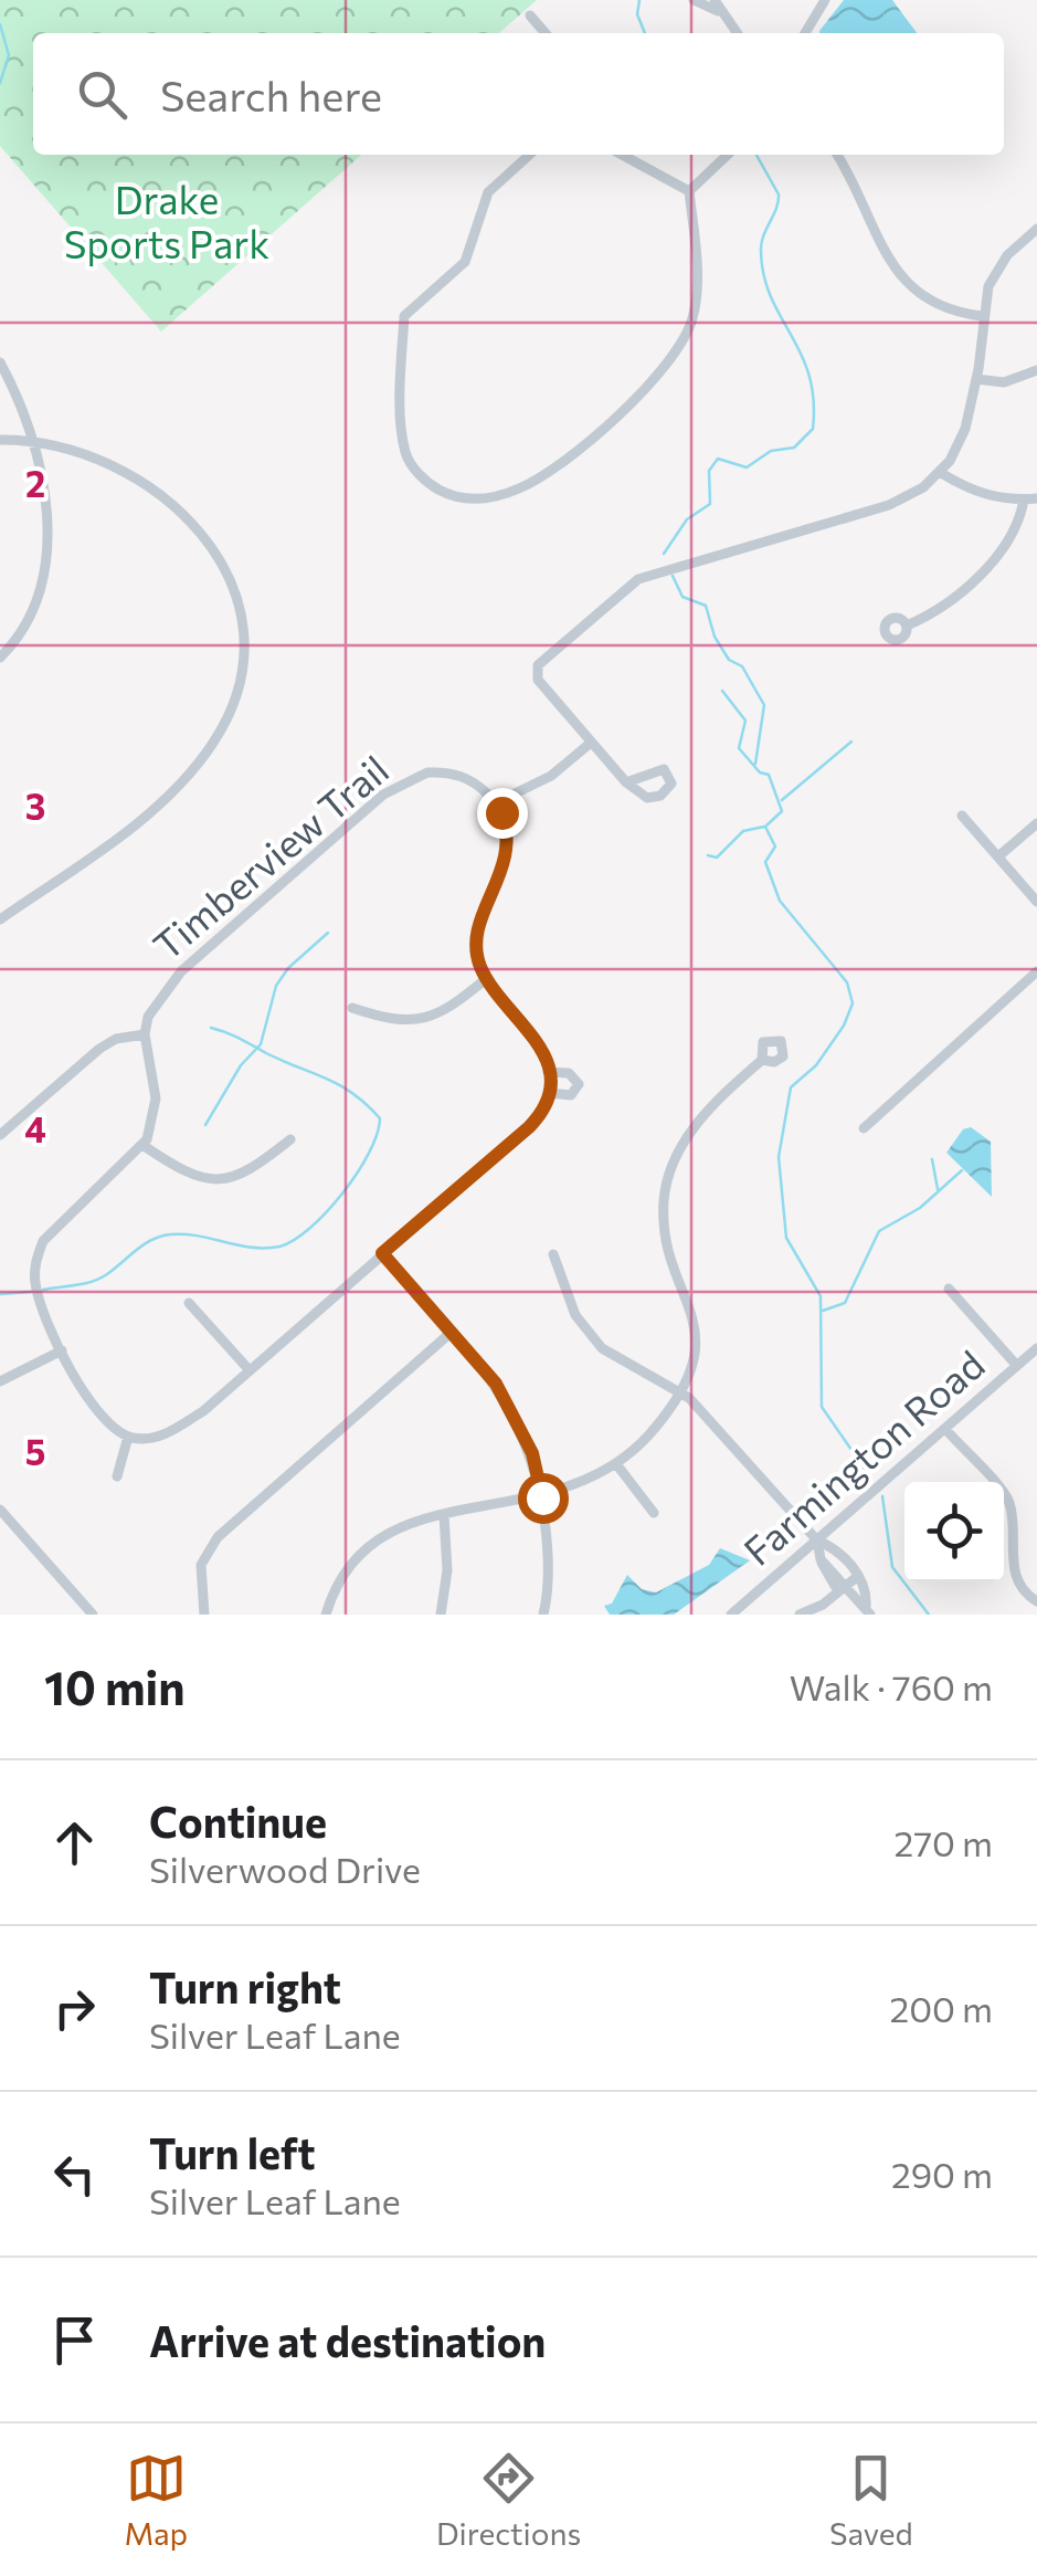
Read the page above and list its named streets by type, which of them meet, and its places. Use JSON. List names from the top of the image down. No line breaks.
{"streets":{"street":["Timberview Trail","Farmington Road"]},"parks":["Drake Sports Park"],"page":{"search":"Search here","heading":["10 min","Walk · 760 m"],"list":[["Continue","Silverwood Drive","270 m"],["Turn right","Silver Leaf Lane","200 m"],["Turn left","Silver Leaf Lane","290 m"],"Arrive at destination"],"nav":["Map","Directions","Saved"]},"grid":{"rows":["2","3","4","5"]}}
